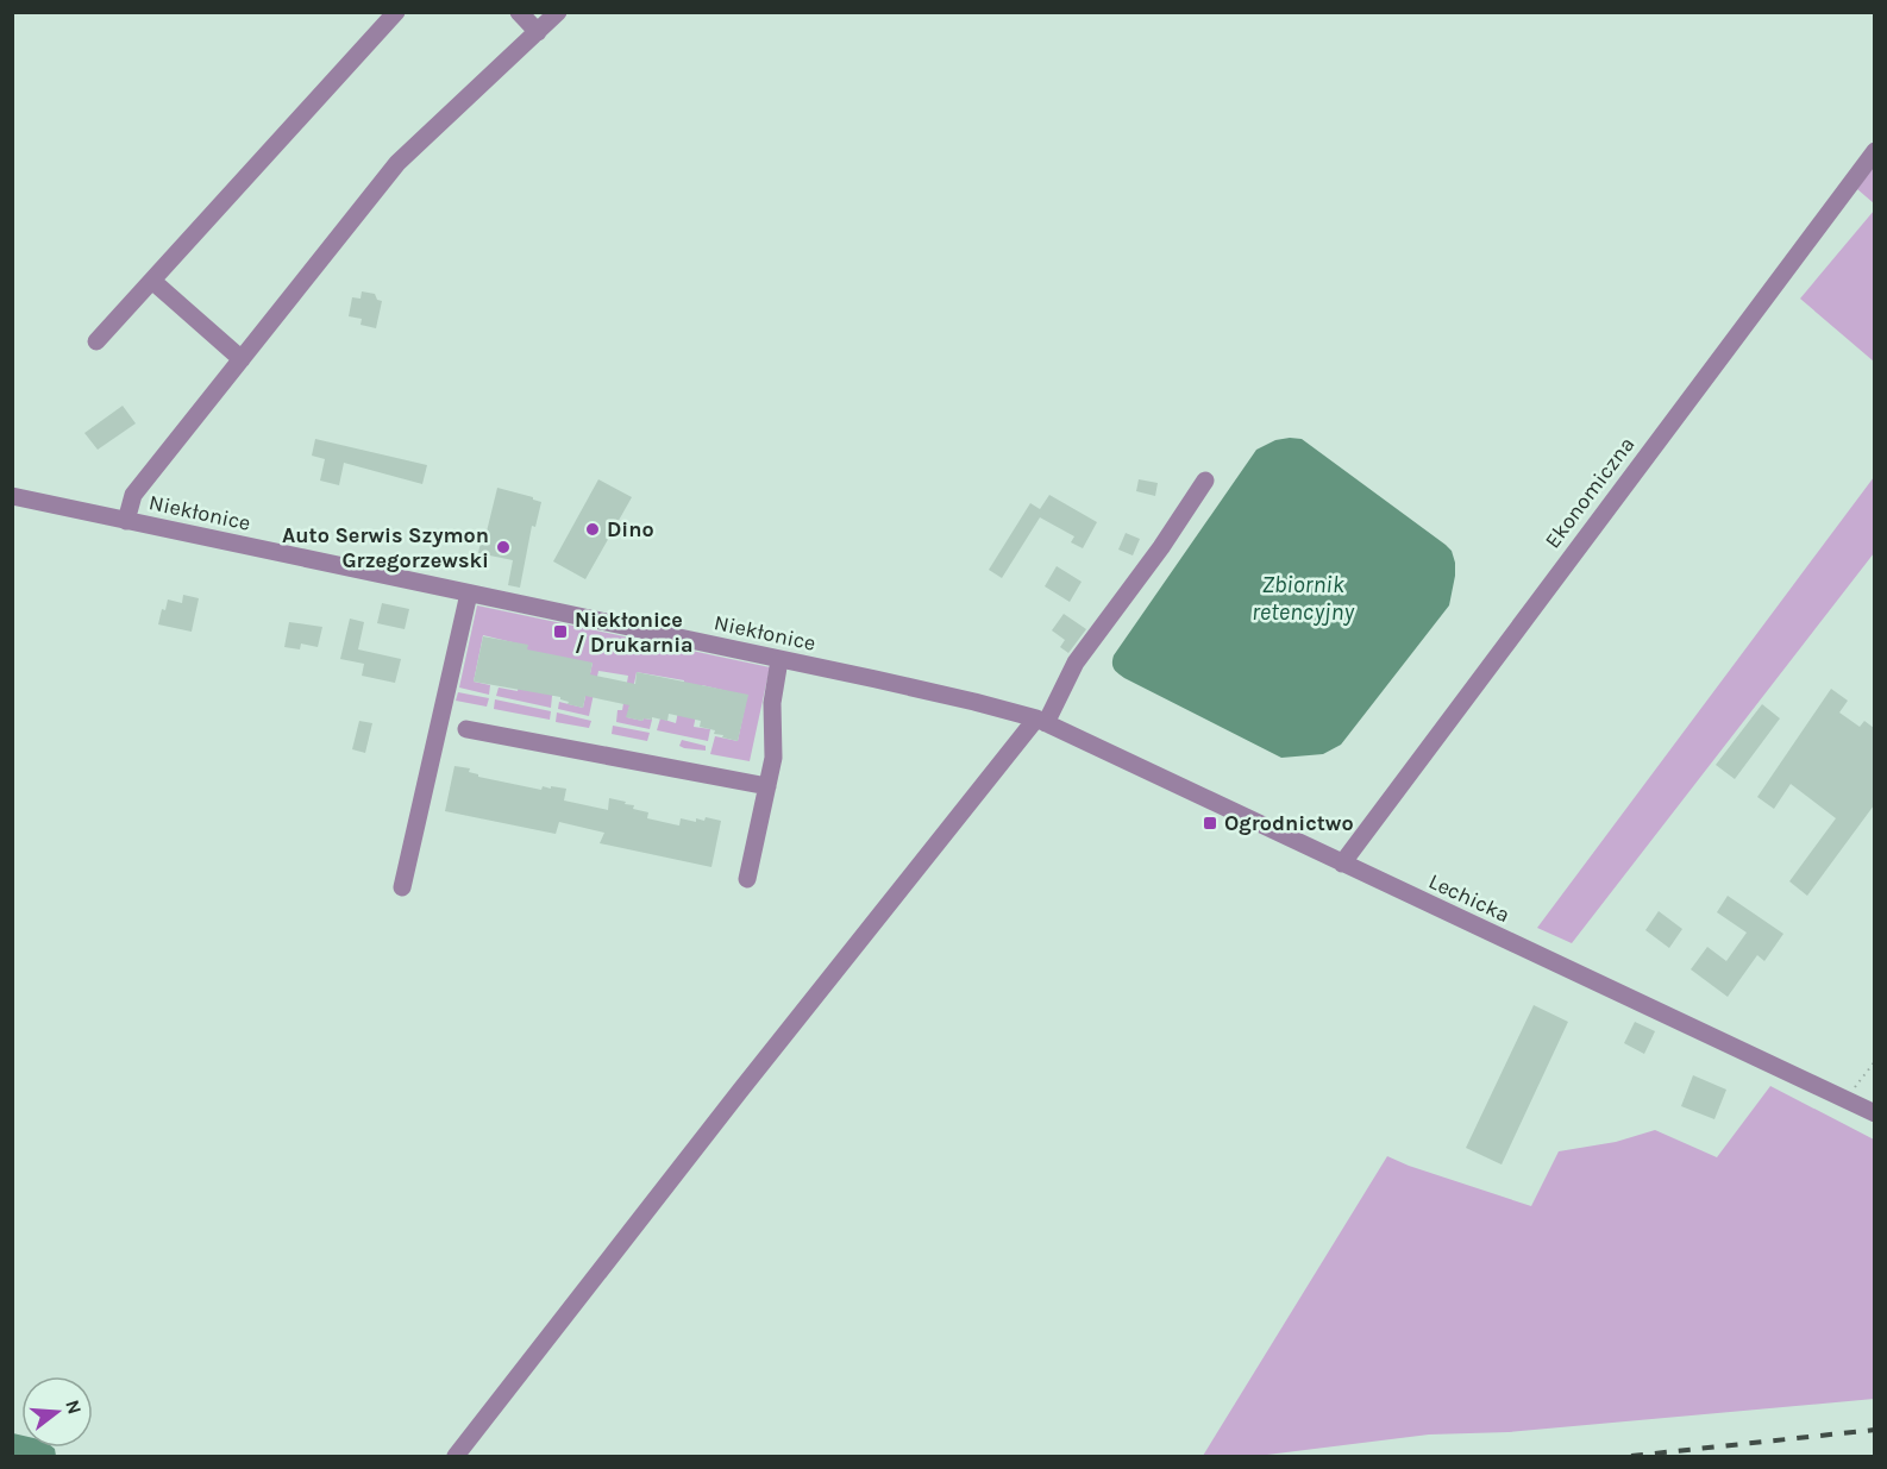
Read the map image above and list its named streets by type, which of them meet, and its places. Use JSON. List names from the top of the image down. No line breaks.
{"streets":{"street":["Ekonomiczna","Niekłonice","Lechicka"]},"crossings":[["Ekonomiczna","Lechicka"],["Niekłonice","Lechicka"]],"water":["Zbiornik retencyjny"],"places":{"other":["Dino","Auto Serwis Szymon Grzegorzewski"],"transit":["Niekłonice / Drukarnia","Ogrodnictwo"]},"north":"right"}
